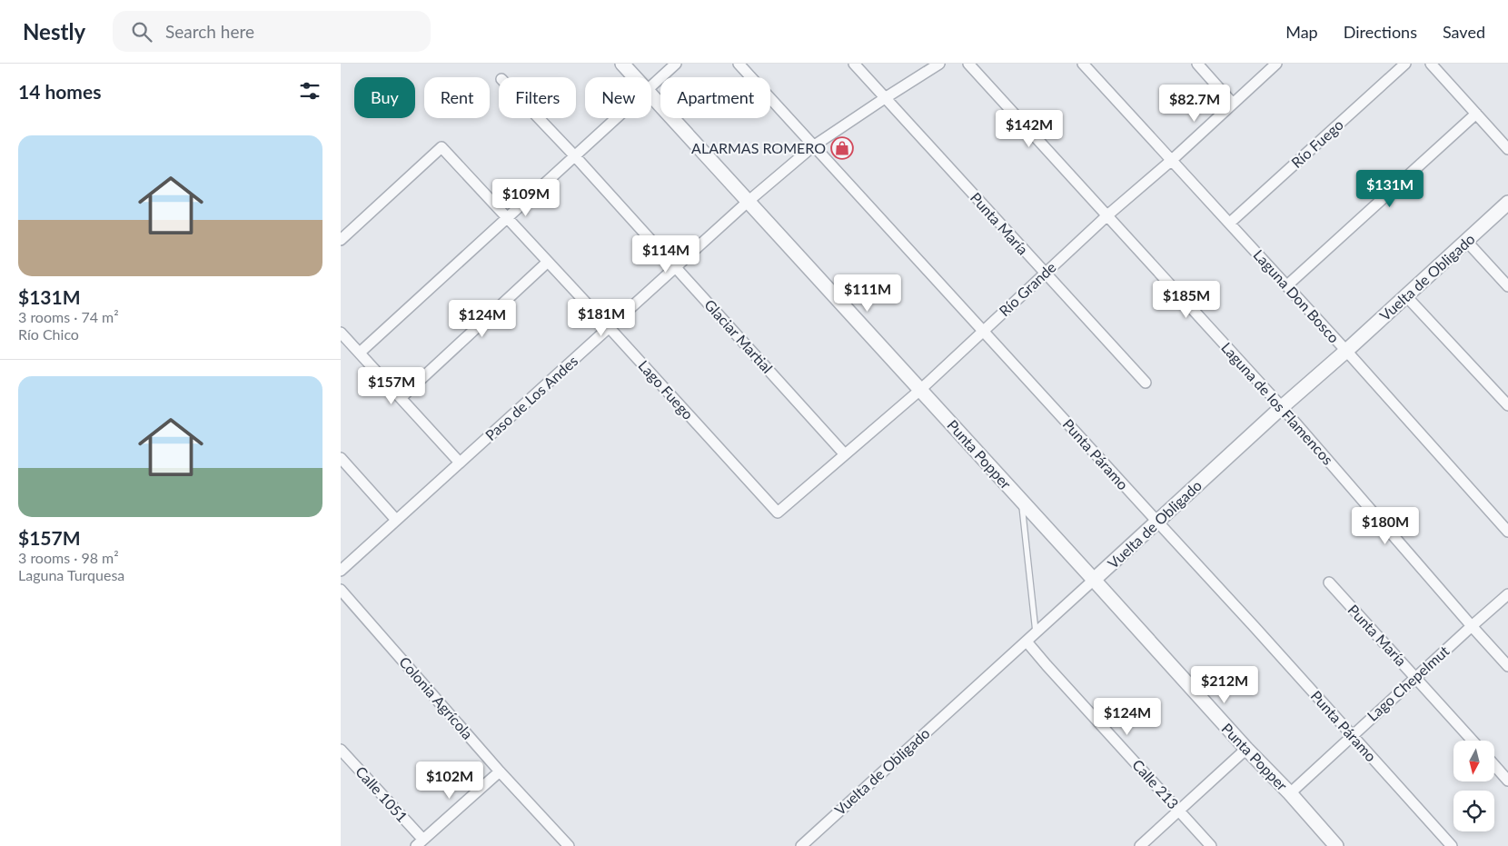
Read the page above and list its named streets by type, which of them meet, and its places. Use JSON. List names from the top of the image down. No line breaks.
{"streets":{"street":["Río Fuego","Punta María","Vuelta de Obligado","Río Grande","Laguna Don Bosco","Glaciar Martial","Lago Fuego","Paso de Los Andes","Laguna de los Flamencos","Punta Popper","Punta Páramo","Lago Chepelmut","Colonia Agrícola","Calle 213","Calle 1051"]},"crossings":[["Río Fuego","Laguna Don Bosco"],["Punta María","Río Grande"],["Punta María","Paso de Los Andes"],["Punta María","Lago Chepelmut"],["Vuelta de Obligado","Laguna Don Bosco"],["Vuelta de Obligado","Laguna de los Flamencos"],["Vuelta de Obligado","Punta Popper"],["Vuelta de Obligado","Punta Páramo"],["Vuelta de Obligado","Calle 213"],["Río Grande","Laguna Don Bosco"],["Río Grande","Glaciar Martial"],["Río Grande","Lago Fuego"],["Río Grande","Laguna de los Flamencos"],["Río Grande","Punta Popper"],["Río Grande","Punta Páramo"],["Glaciar Martial","Paso de Los Andes"],["Lago Fuego","Paso de Los Andes"],["Paso de Los Andes","Punta Popper"],["Paso de Los Andes","Punta Páramo"],["Laguna de los Flamencos","Lago Chepelmut"],["Punta Popper","Lago Chepelmut"],["Punta Páramo","Lago Chepelmut"]],"places":{"shop":["ALARMAS ROMERO"]},"north":"bottom","page":{"header":"Nestly","search":"Search here","nav":["Map","Directions","Saved"],"heading":"14 homes","chip":["Buy","Rent","Filters","New","Apartment"],"price":["$82.7M","$142M","$131M","$109M","$114M","$111M","$185M","$181M","$124M","$157M","$180M","$212M","$124M","$102M"],"list":[{"name":"$131M","note":"3 rooms · 74 m² · Río Chico"},{"name":"$157M","note":"3 rooms · 98 m² · Laguna Turquesa"}]}}
